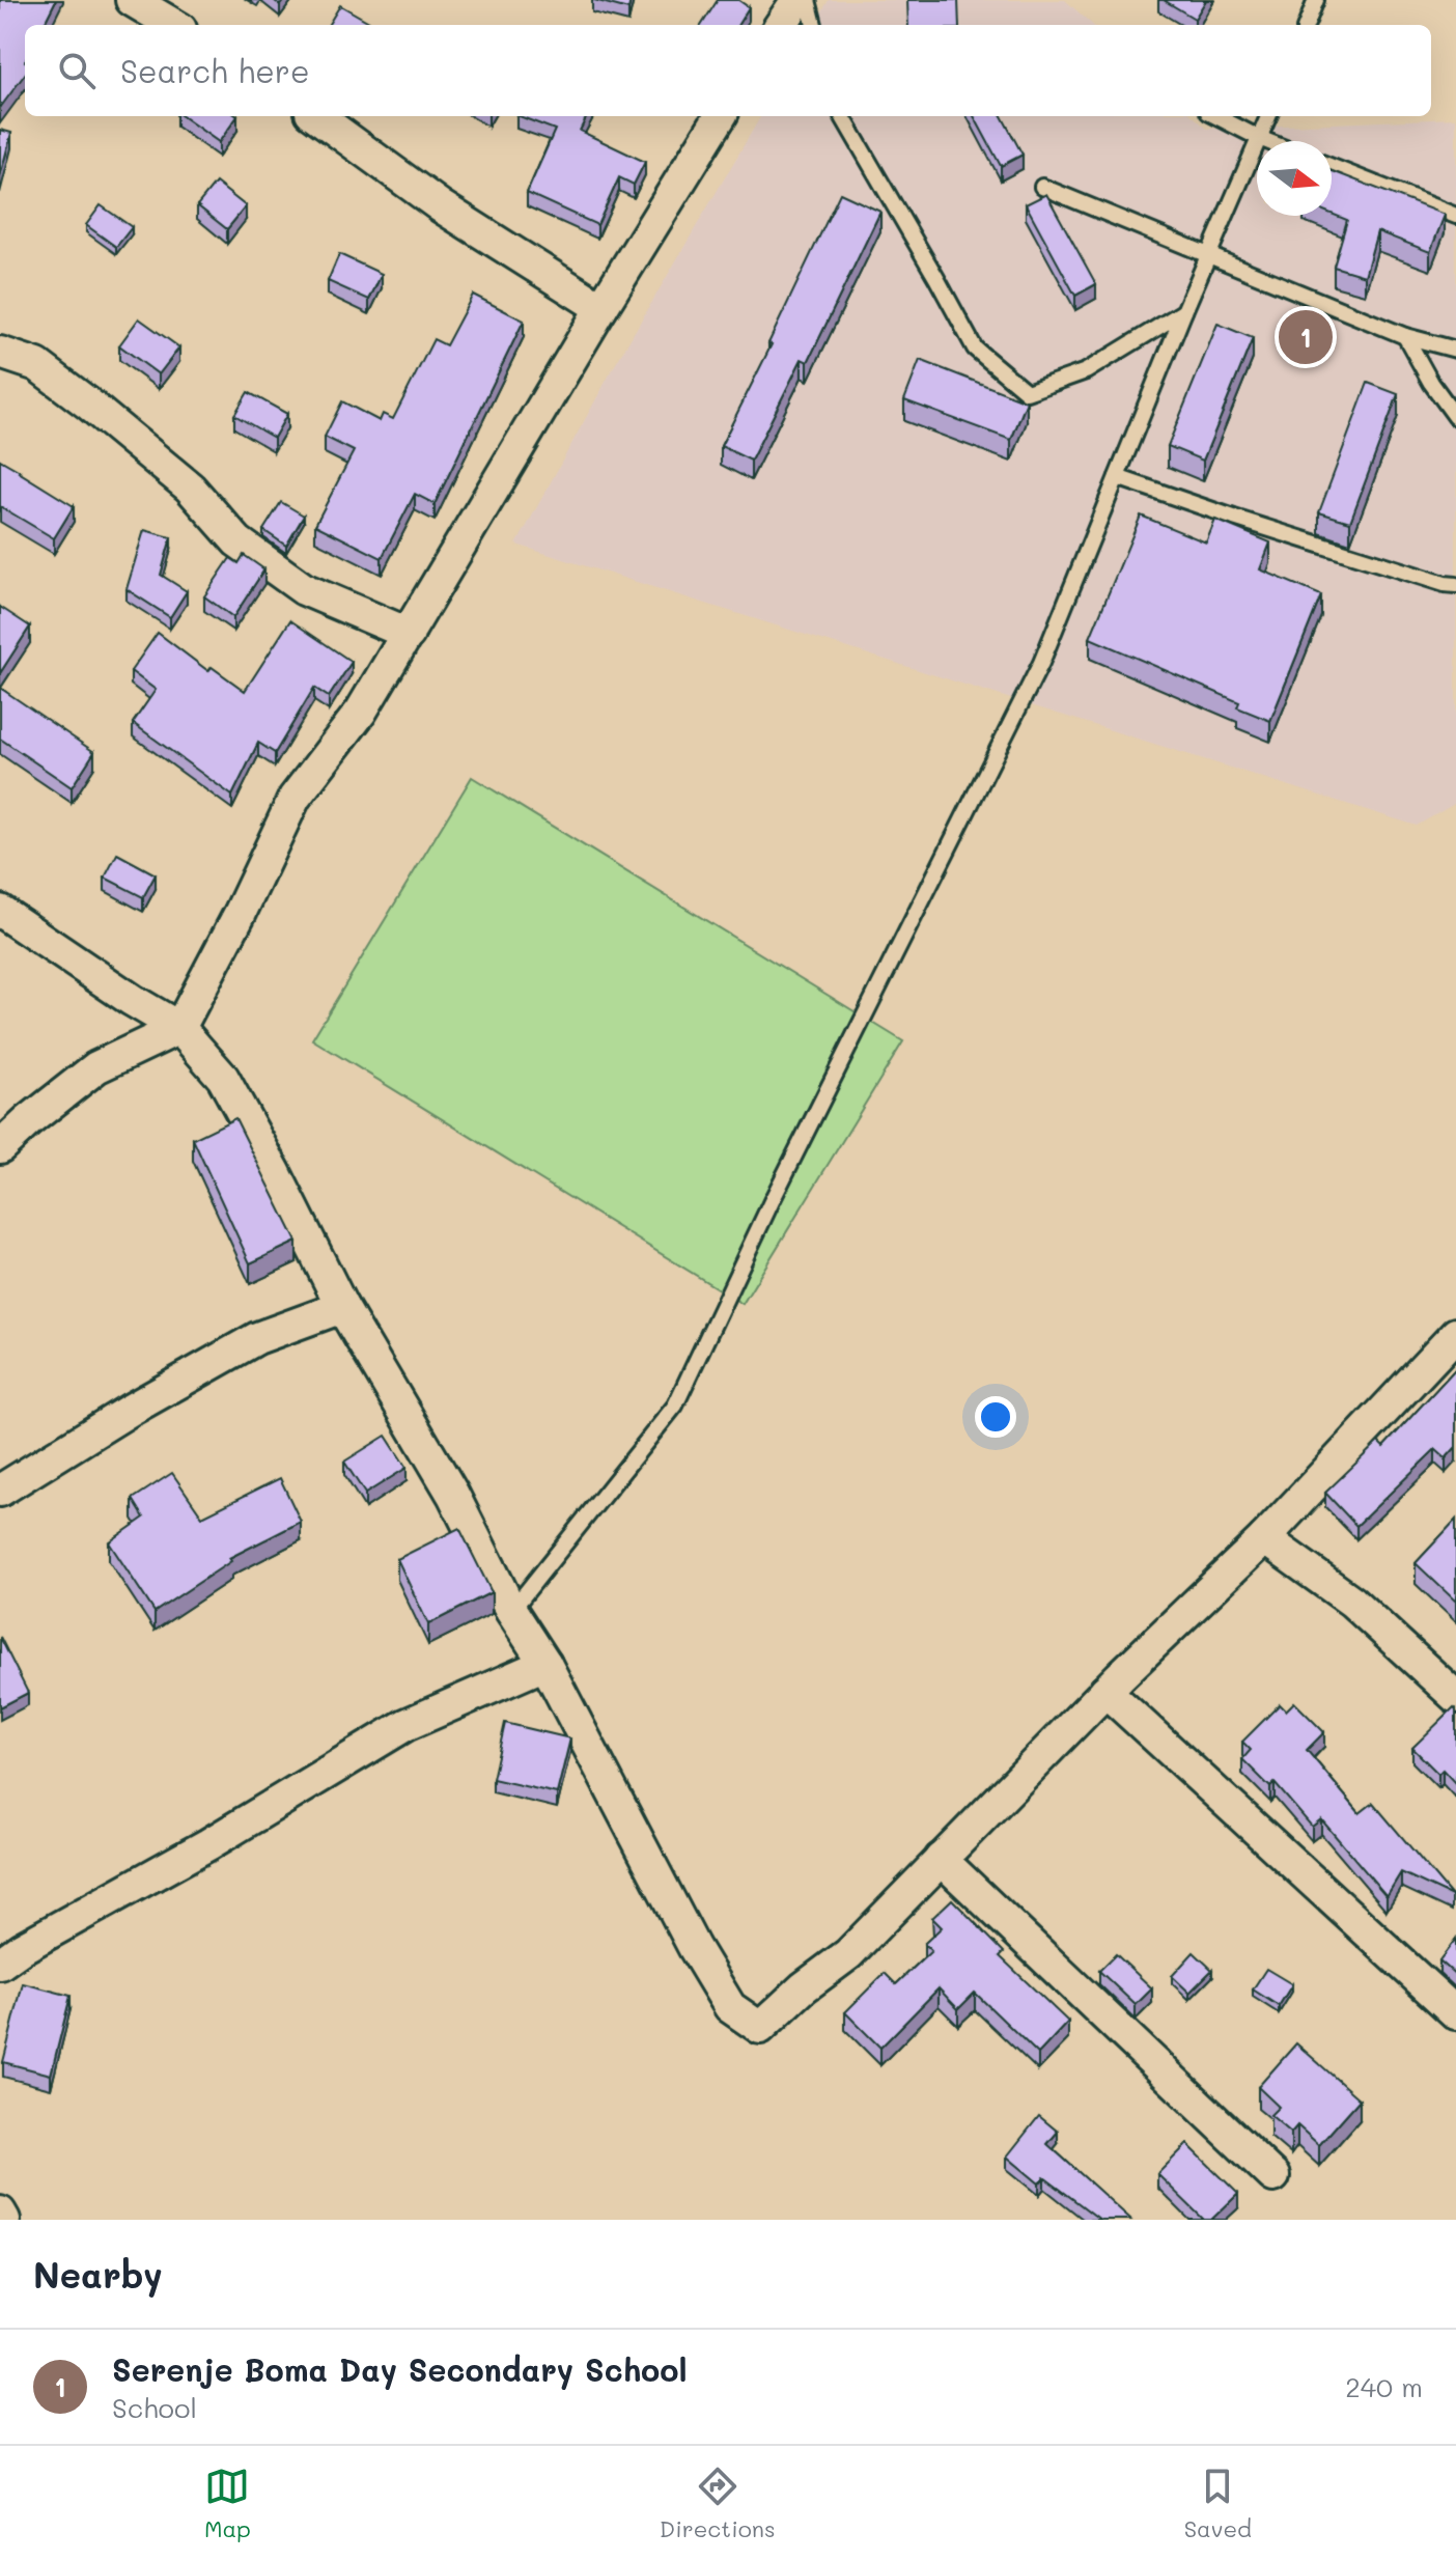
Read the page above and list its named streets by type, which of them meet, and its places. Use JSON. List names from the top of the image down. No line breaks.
{"north":"right","page":{"search":"Search here","pins":"1","heading":"Nearby","list":[{"mark":"1","name":"Serenje Boma Day Secondary School","note":"School","value":"240 m"}],"nav":["Map","Directions","Saved"]}}
